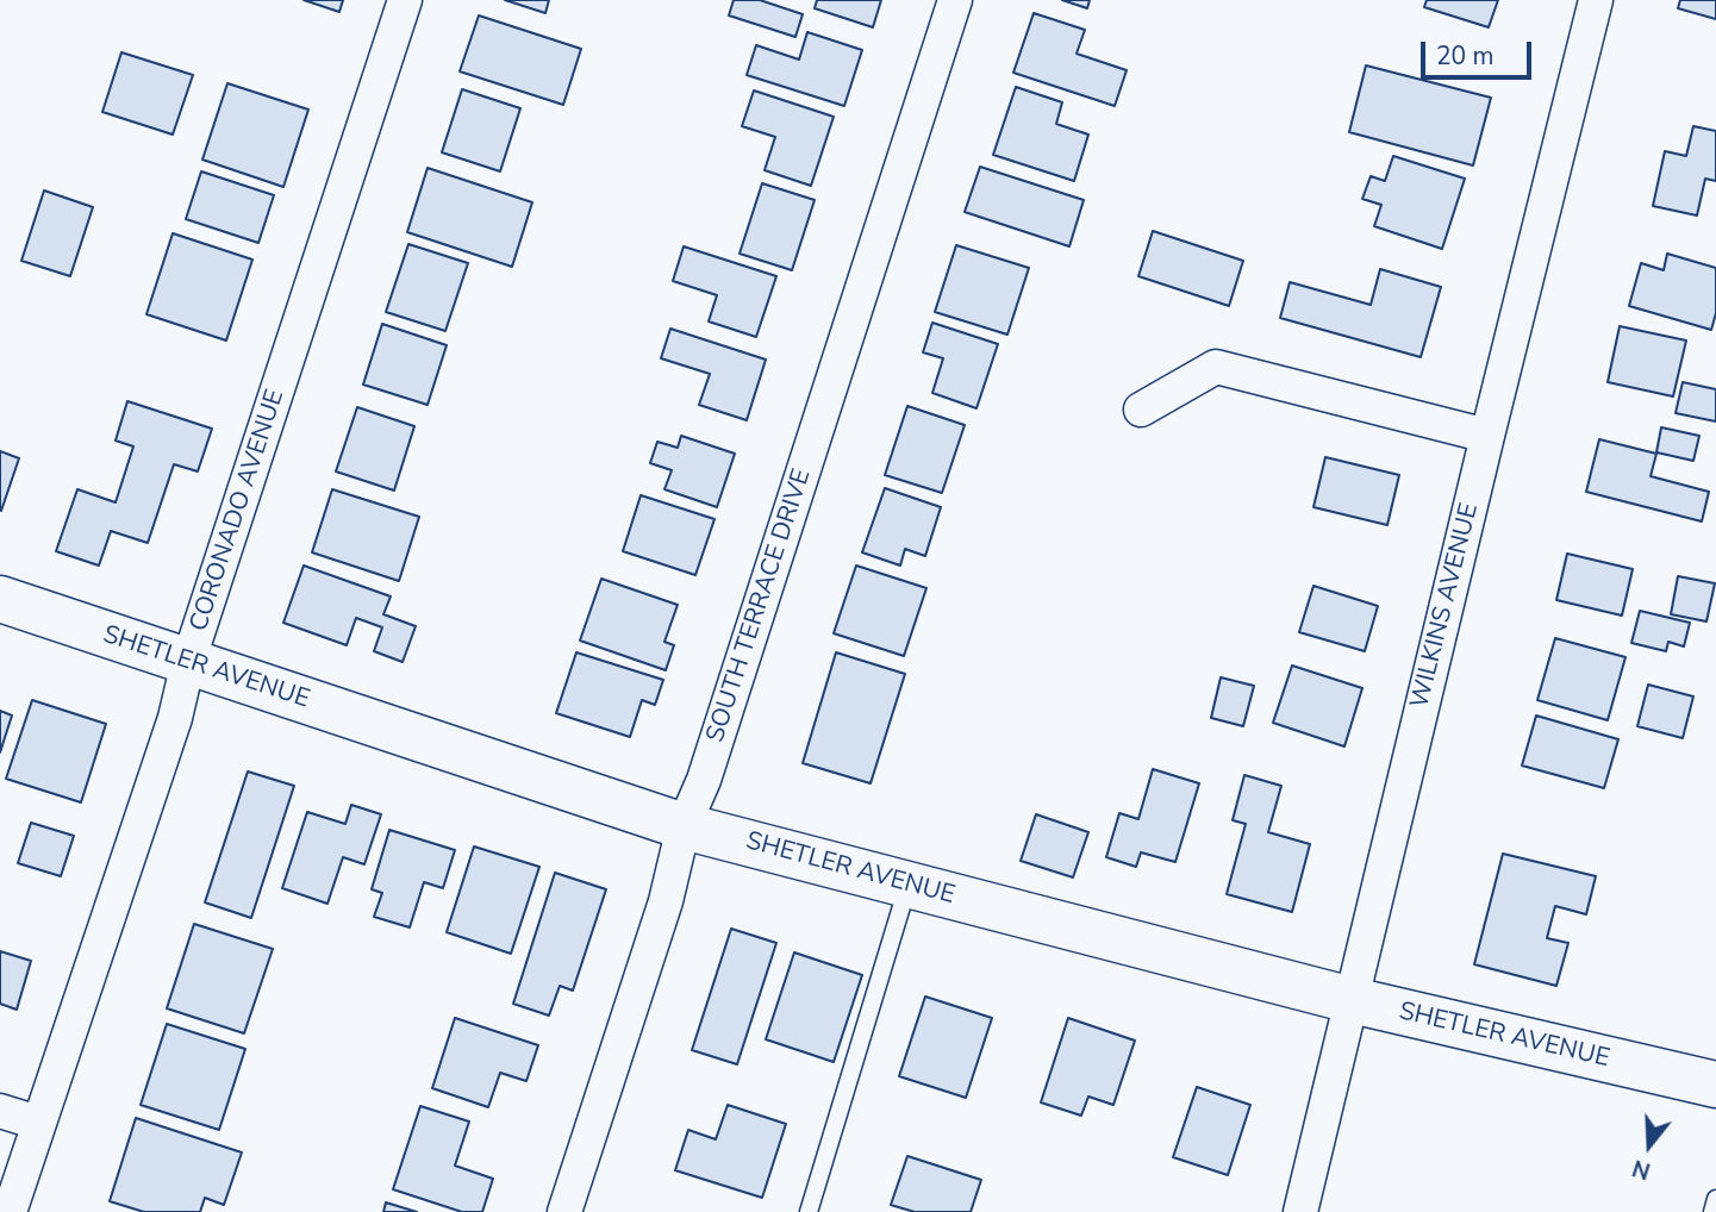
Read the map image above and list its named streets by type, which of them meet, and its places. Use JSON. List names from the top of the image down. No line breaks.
{"streets":{"street":["CORONADO AVENUE","SOUTH TERRACE DRIVE","WILKINS AVENUE","SHETLER AVENUE"]},"crossings":[["CORONADO AVENUE","SHETLER AVENUE"],["SOUTH TERRACE DRIVE","SHETLER AVENUE"],["WILKINS AVENUE","SHETLER AVENUE"]],"scale_bar":"20 m","north":"bottom"}
